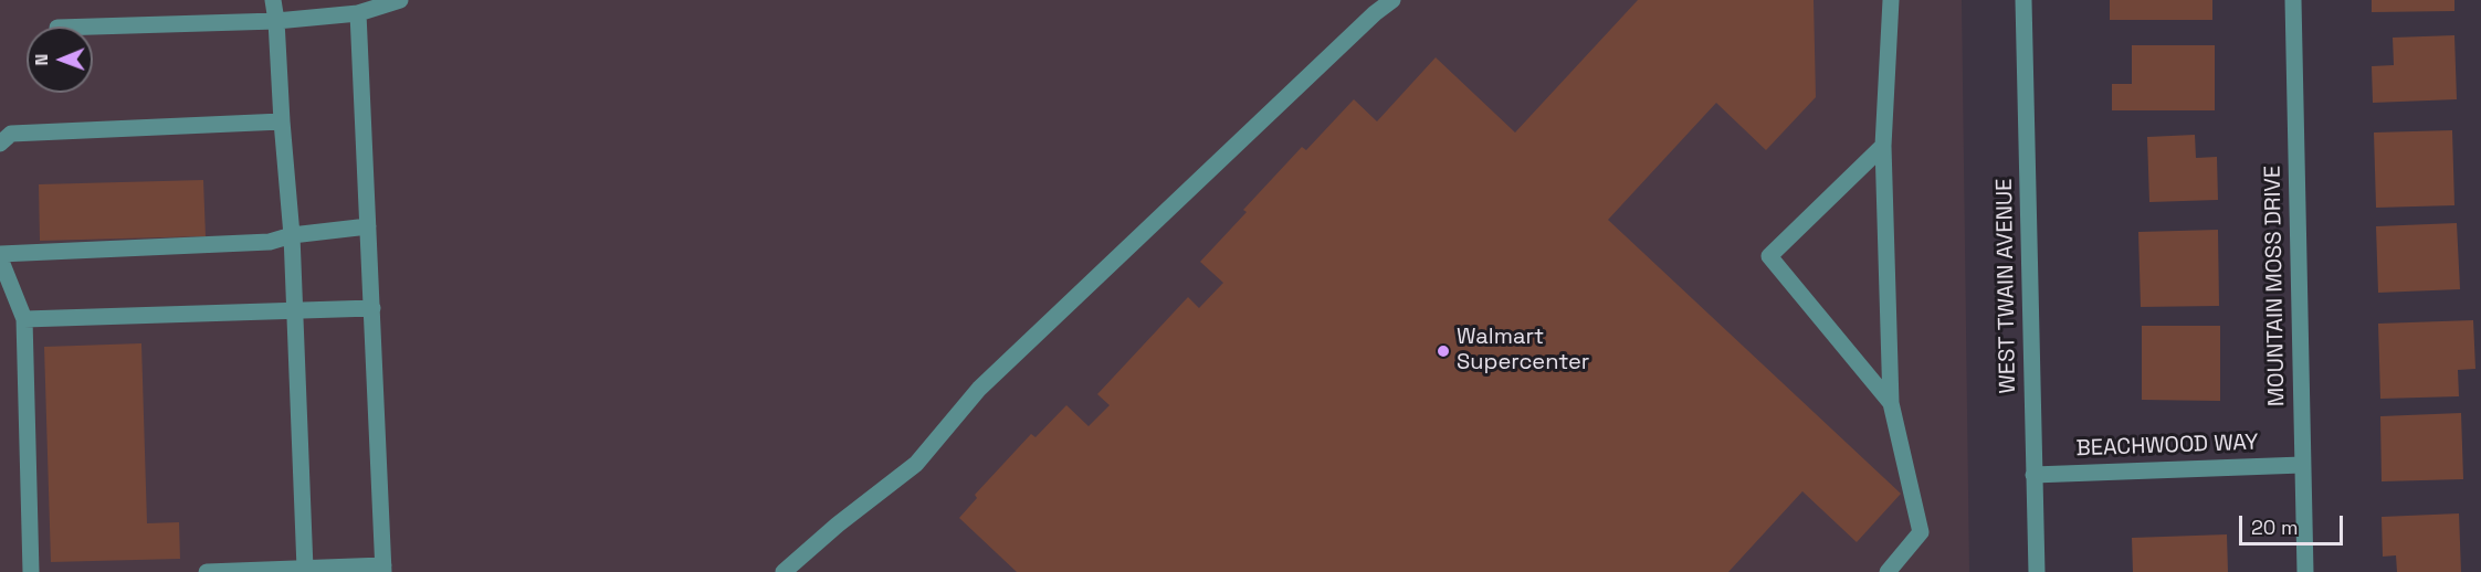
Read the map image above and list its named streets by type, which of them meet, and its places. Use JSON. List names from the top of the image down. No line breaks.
{"streets":{"street":["WEST TWAIN AVENUE","MOUNTAIN MOSS DRIVE","BEACHWOOD WAY"]},"crossings":[["WEST TWAIN AVENUE","BEACHWOOD WAY"],["MOUNTAIN MOSS DRIVE","BEACHWOOD WAY"]],"places":["Walmart Supercenter"],"scale_bar":"20 m","north":"left"}
